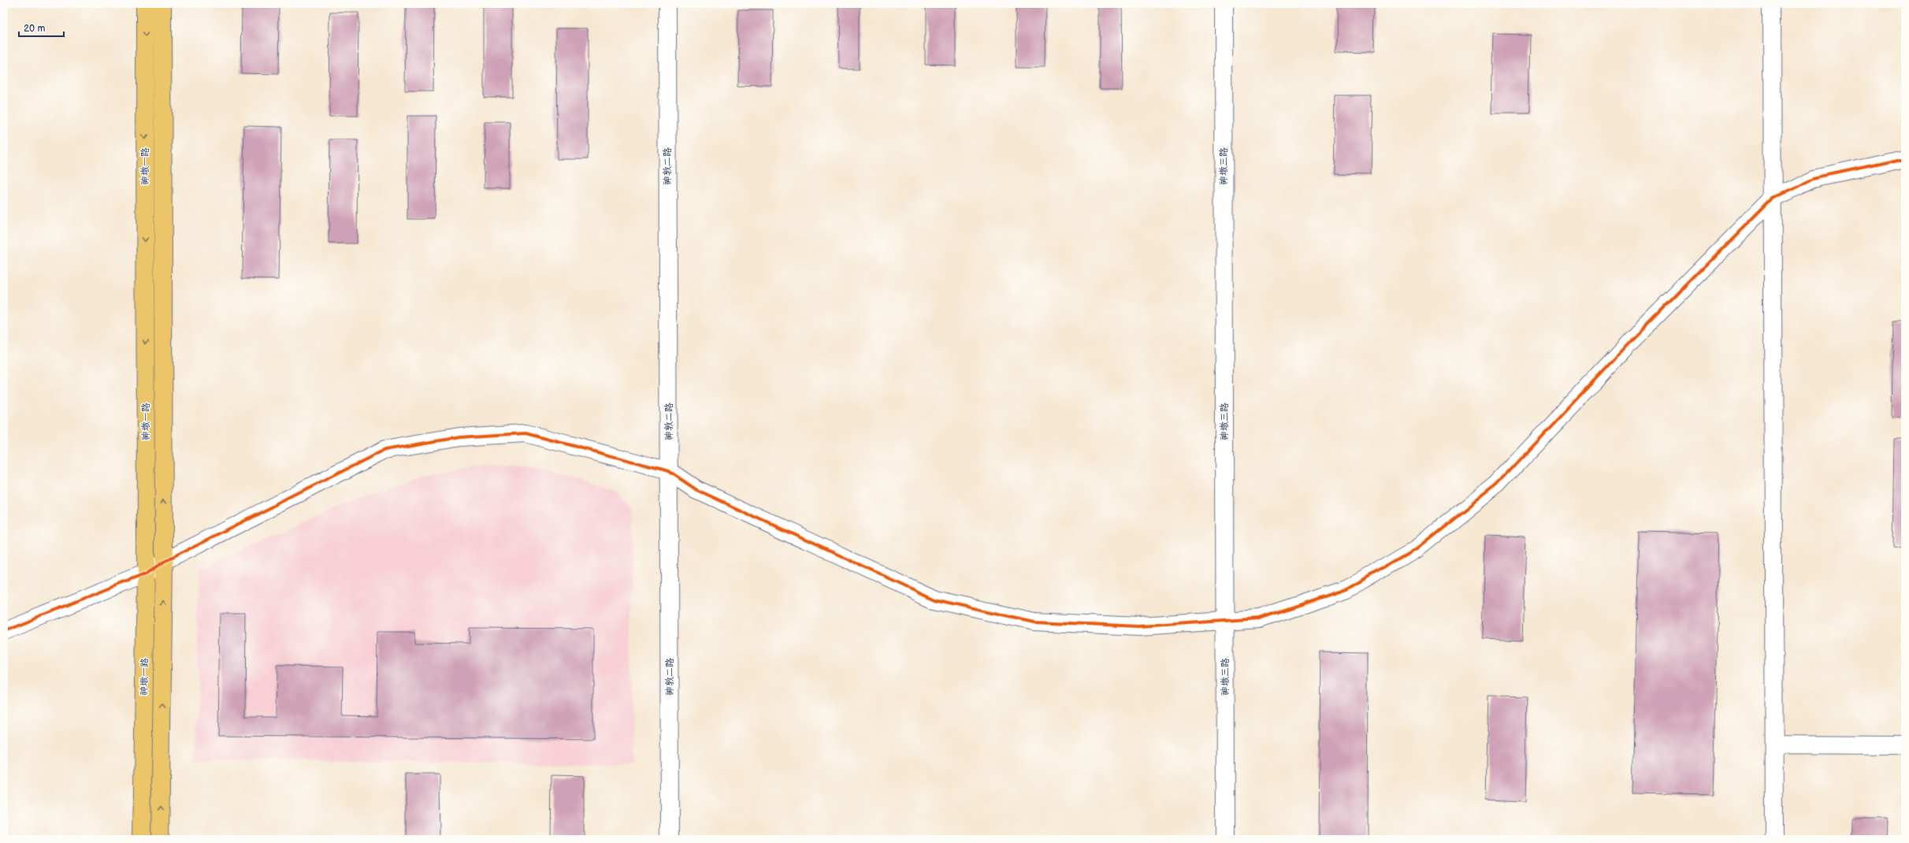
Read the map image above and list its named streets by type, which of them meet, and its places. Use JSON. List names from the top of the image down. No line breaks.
{"streets":{"main road":["神墩一路"],"street":["神敦二路","神墩三路"]},"scale_bar":"20 m"}
